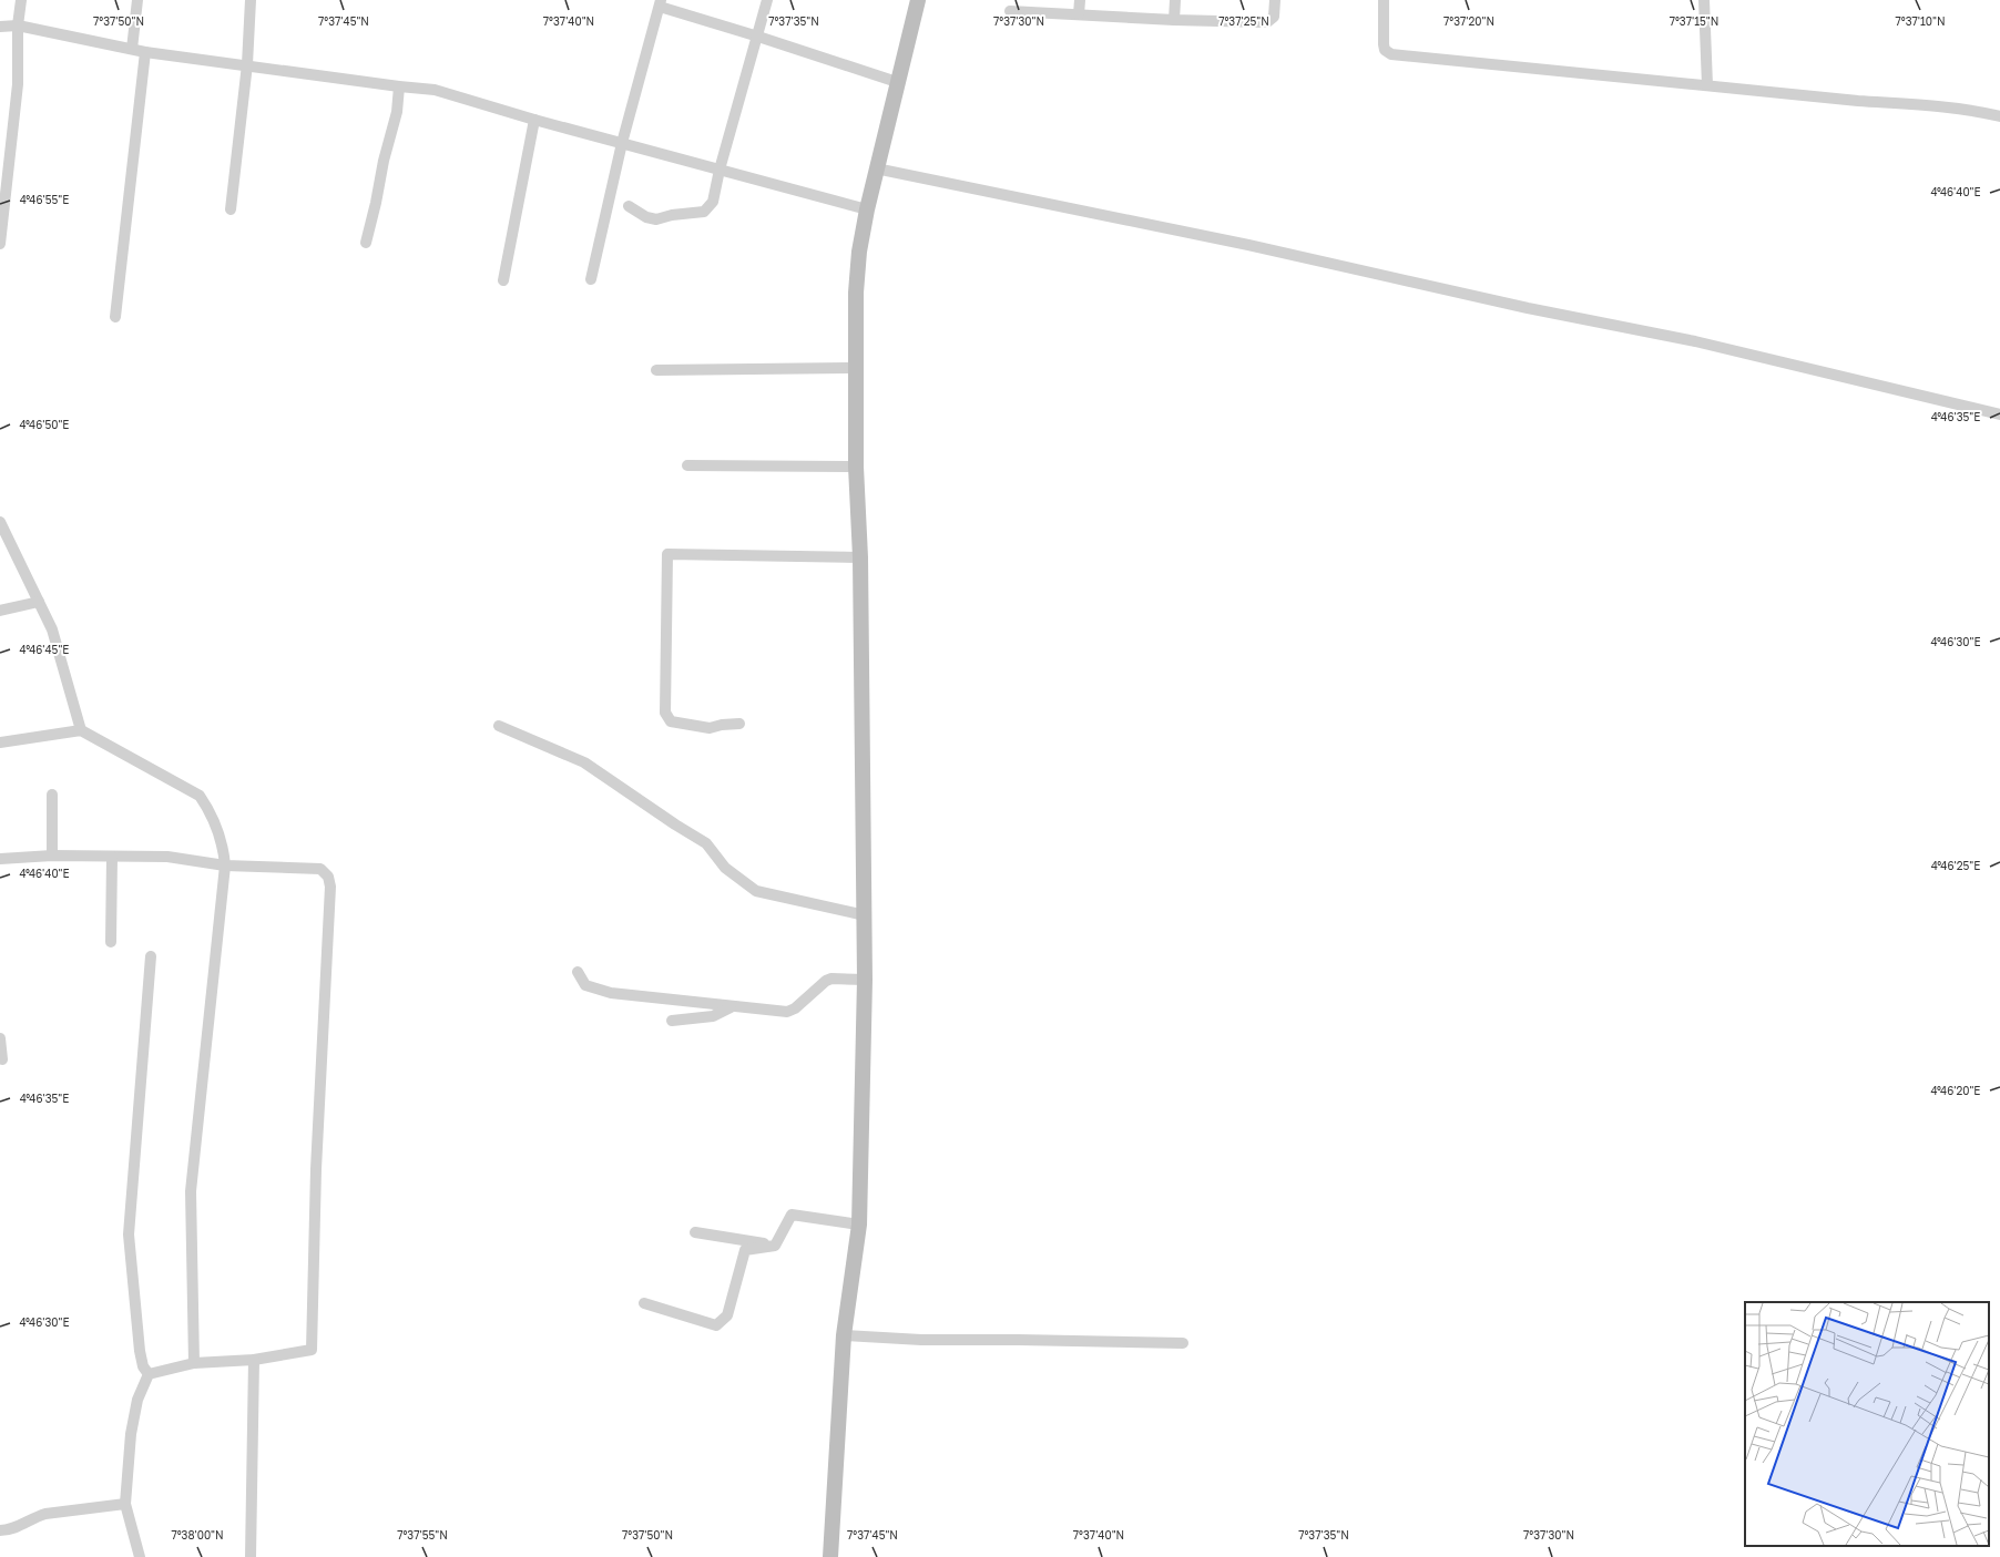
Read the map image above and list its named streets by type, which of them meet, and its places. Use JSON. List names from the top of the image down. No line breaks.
{"coordinates":["7°37'20\"N","7°37'10\"N","7°37'50\"N","7°37'45\"N","7°37'40\"N","7°37'35\"N","7°37'30\"N","7°37'25\"N","7°37'15\"N","4°46'40\"E","4°46'55\"E","4°46'35\"E","4°46'50\"E","4°46'30\"E","4°46'45\"E","4°46'25\"E","4°46'20\"E","7°38'00\"N","7°37'55\"N"]}
